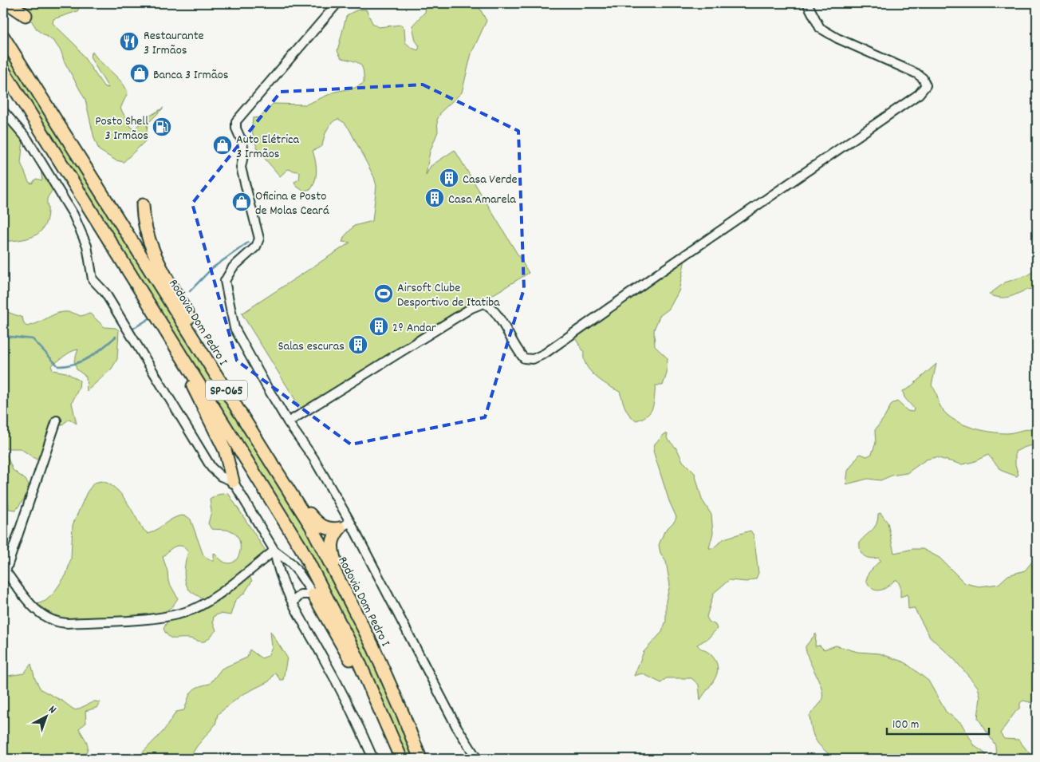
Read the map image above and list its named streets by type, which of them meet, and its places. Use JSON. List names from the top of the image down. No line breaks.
{"streets":{"highway":["Rodovia Dom Pedro I","SP-065"]},"places":{"restaurant":["Restaurante 3 Irmãos"],"shop":["Banca 3 Irmãos","Auto Elétrica 3 Irmãos","Oficina e Posto de Molas Ceará"],"fuel station":["Posto Shell 3 Irmãos"],"building":["Casa Verde","Casa Amarela","2º Andar","Salas escuras"],"sports":["Airsoft Clube Desportivo de Itatiba"]},"scale_bar":"100 m","north":"top right"}
